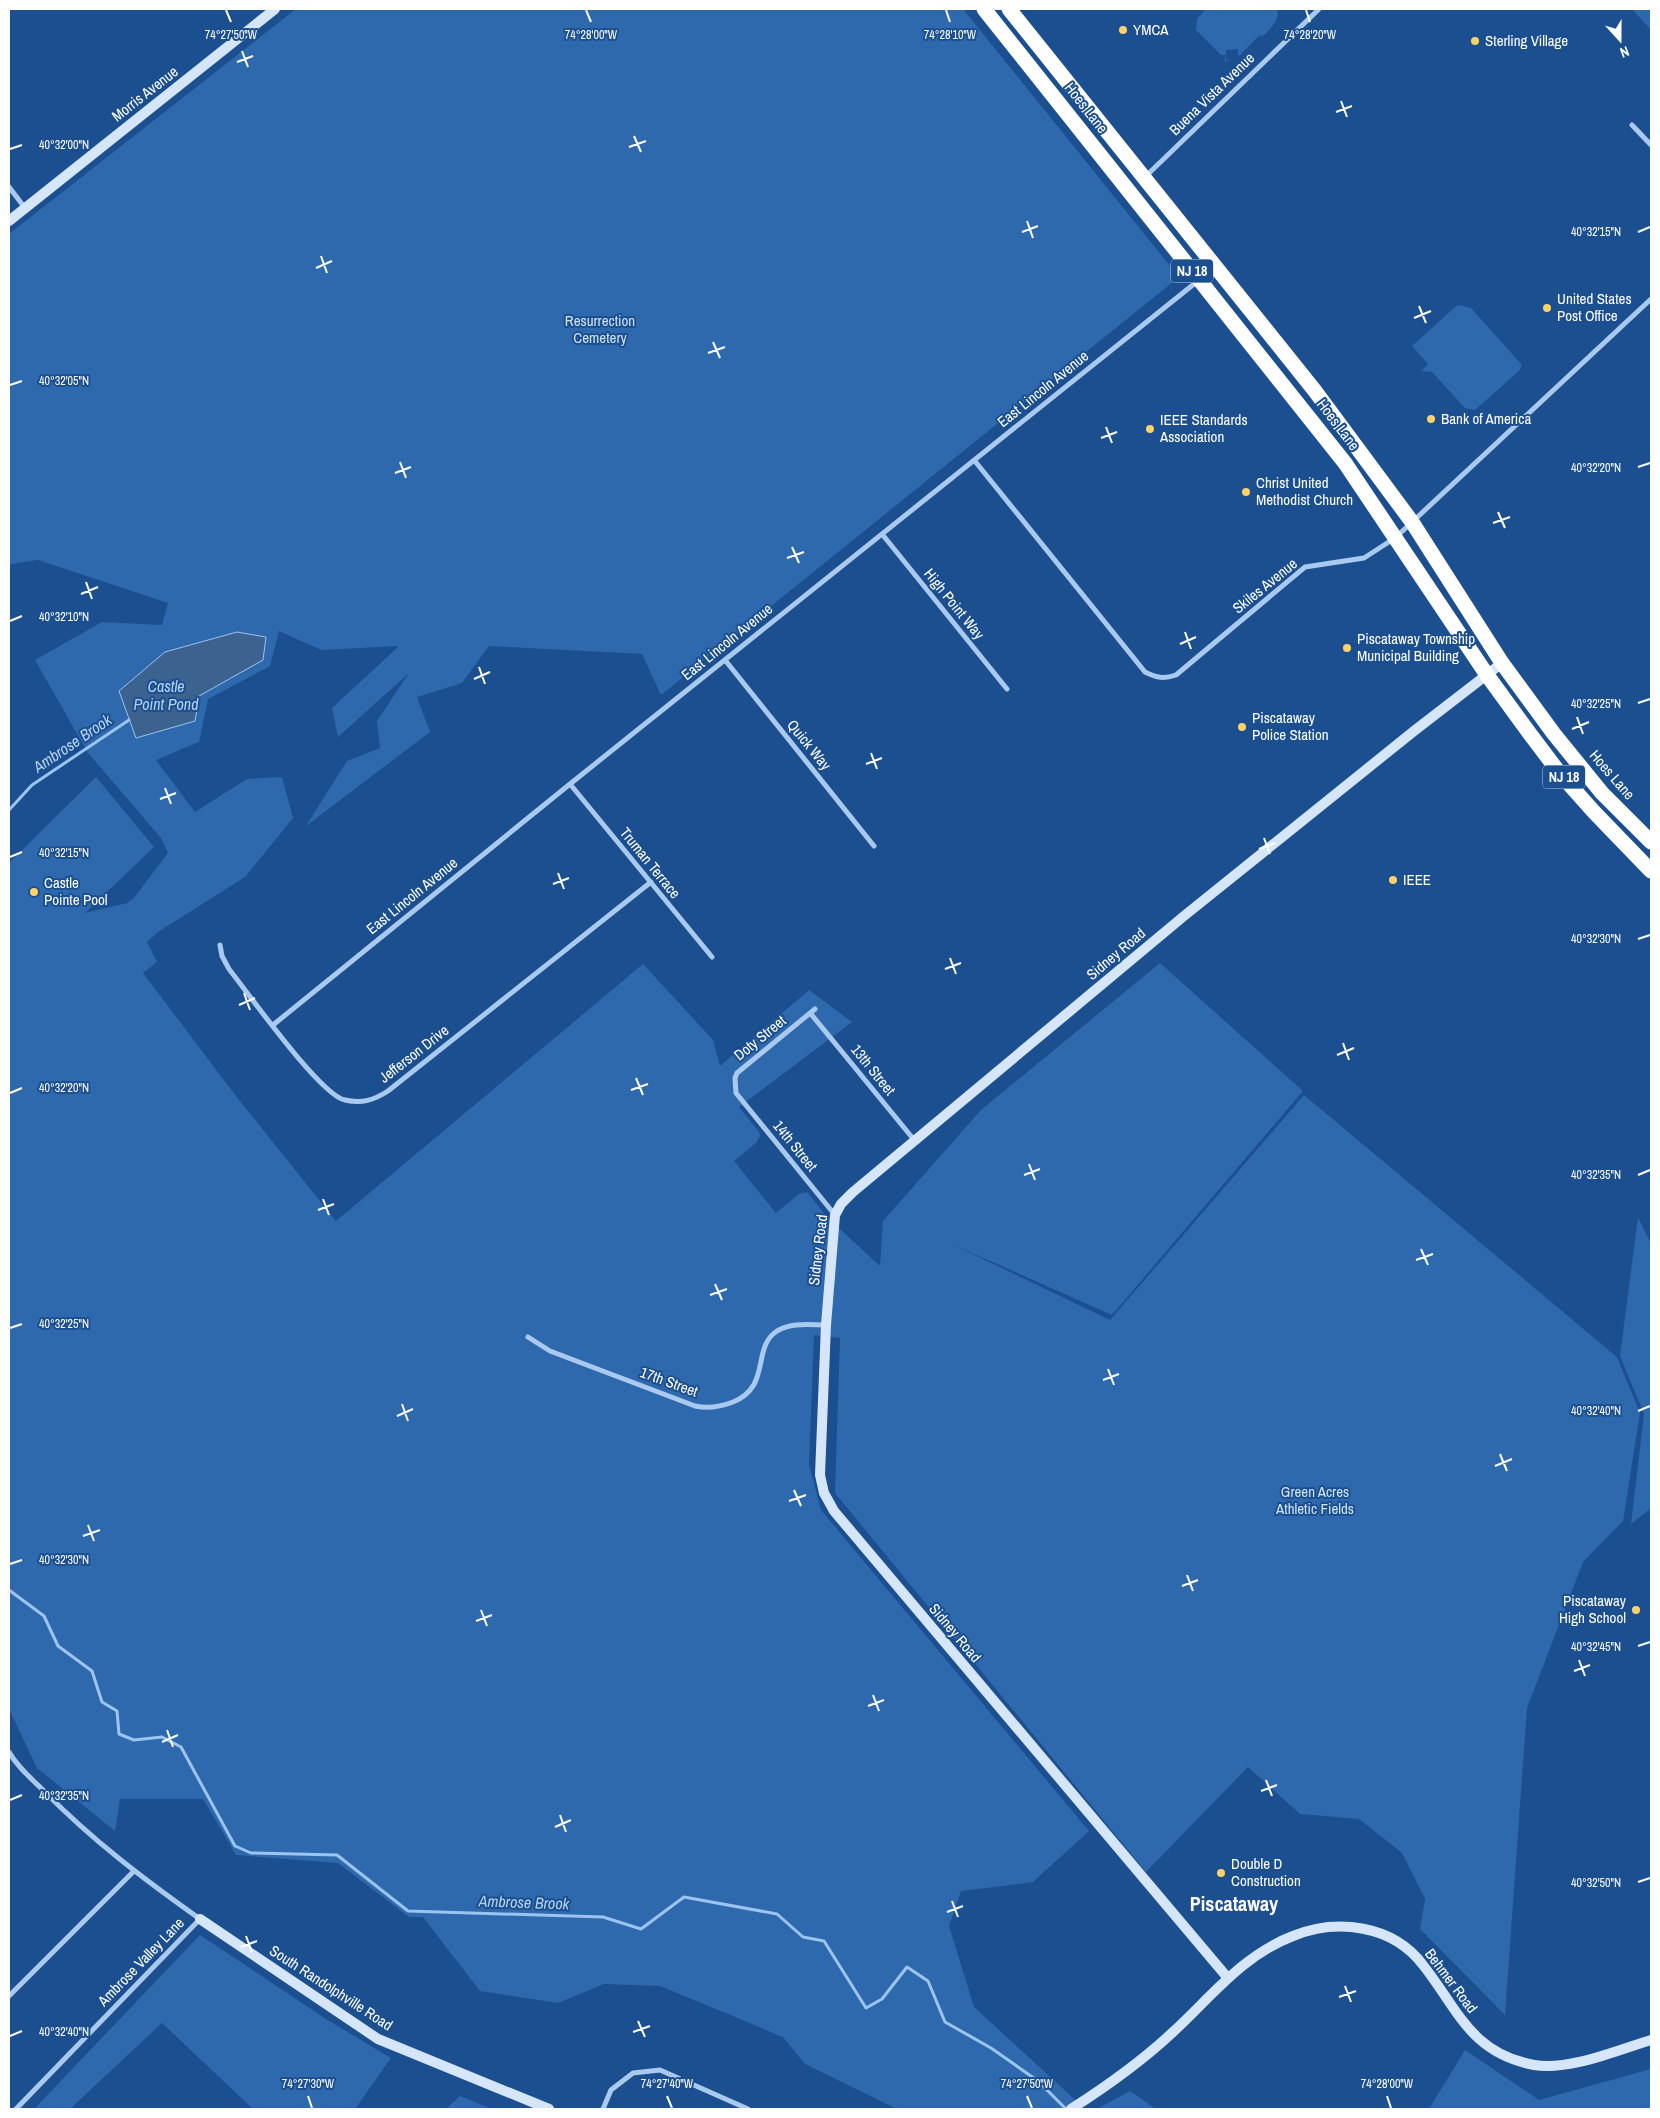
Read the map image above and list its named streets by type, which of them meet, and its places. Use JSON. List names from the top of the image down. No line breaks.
{"streets":{"highway":["Hoes Lane","NJ 18"],"street":["Morris Avenue","Buena Vista Avenue","East Lincoln Avenue","Skiles Avenue","High Point Way","Quick Way","Truman Terrace","Sidney Road","Doty Street","Jefferson Drive","13th Street","14th Street","17th Street","Ambrose Valley Lane","Behmer Road","South Randolphville Road"]},"crossings":[["Buena Vista Avenue","Hoes Lane"],["Hoes Lane","East Lincoln Avenue"],["Hoes Lane","Skiles Avenue"],["Hoes Lane","Sidney Road"],["East Lincoln Avenue","Skiles Avenue"],["East Lincoln Avenue","High Point Way"],["East Lincoln Avenue","Quick Way"],["East Lincoln Avenue","Truman Terrace"],["East Lincoln Avenue","Jefferson Drive"],["Truman Terrace","Jefferson Drive"],["Sidney Road","13th Street"],["Sidney Road","14th Street"],["Sidney Road","17th Street"],["Sidney Road","Behmer Road"],["Doty Street","13th Street"],["Doty Street","14th Street"],["Ambrose Valley Lane","South Randolphville Road"]],"districts":["Piscataway"],"water":["Castle Point Pond","Ambrose Brook"],"parks":["Resurrection Cemetery","Green Acres Athletic Fields"],"places":["YMCA","Sterling Village","United States Post Office","Bank of America","IEEE Standards Association","Christ United Methodist Church","Piscataway Township Municipal Building","Piscataway Police Station","IEEE","Castle Pointe Pool","Piscataway High School","Double D Construction"],"north":"bottom","coordinates":["74°27'50\"W","74°28'00\"W","74°28'10\"W","74°28'20\"W","40°32'00\"N","40°32'15\"N","40°32'05\"N","40°32'20\"N","40°32'10\"N","40°32'25\"N","40°32'30\"N","40°32'35\"N","40°32'40\"N","40°32'45\"N","40°32'50\"N","74°27'30\"W","74°27'40\"W"]}
